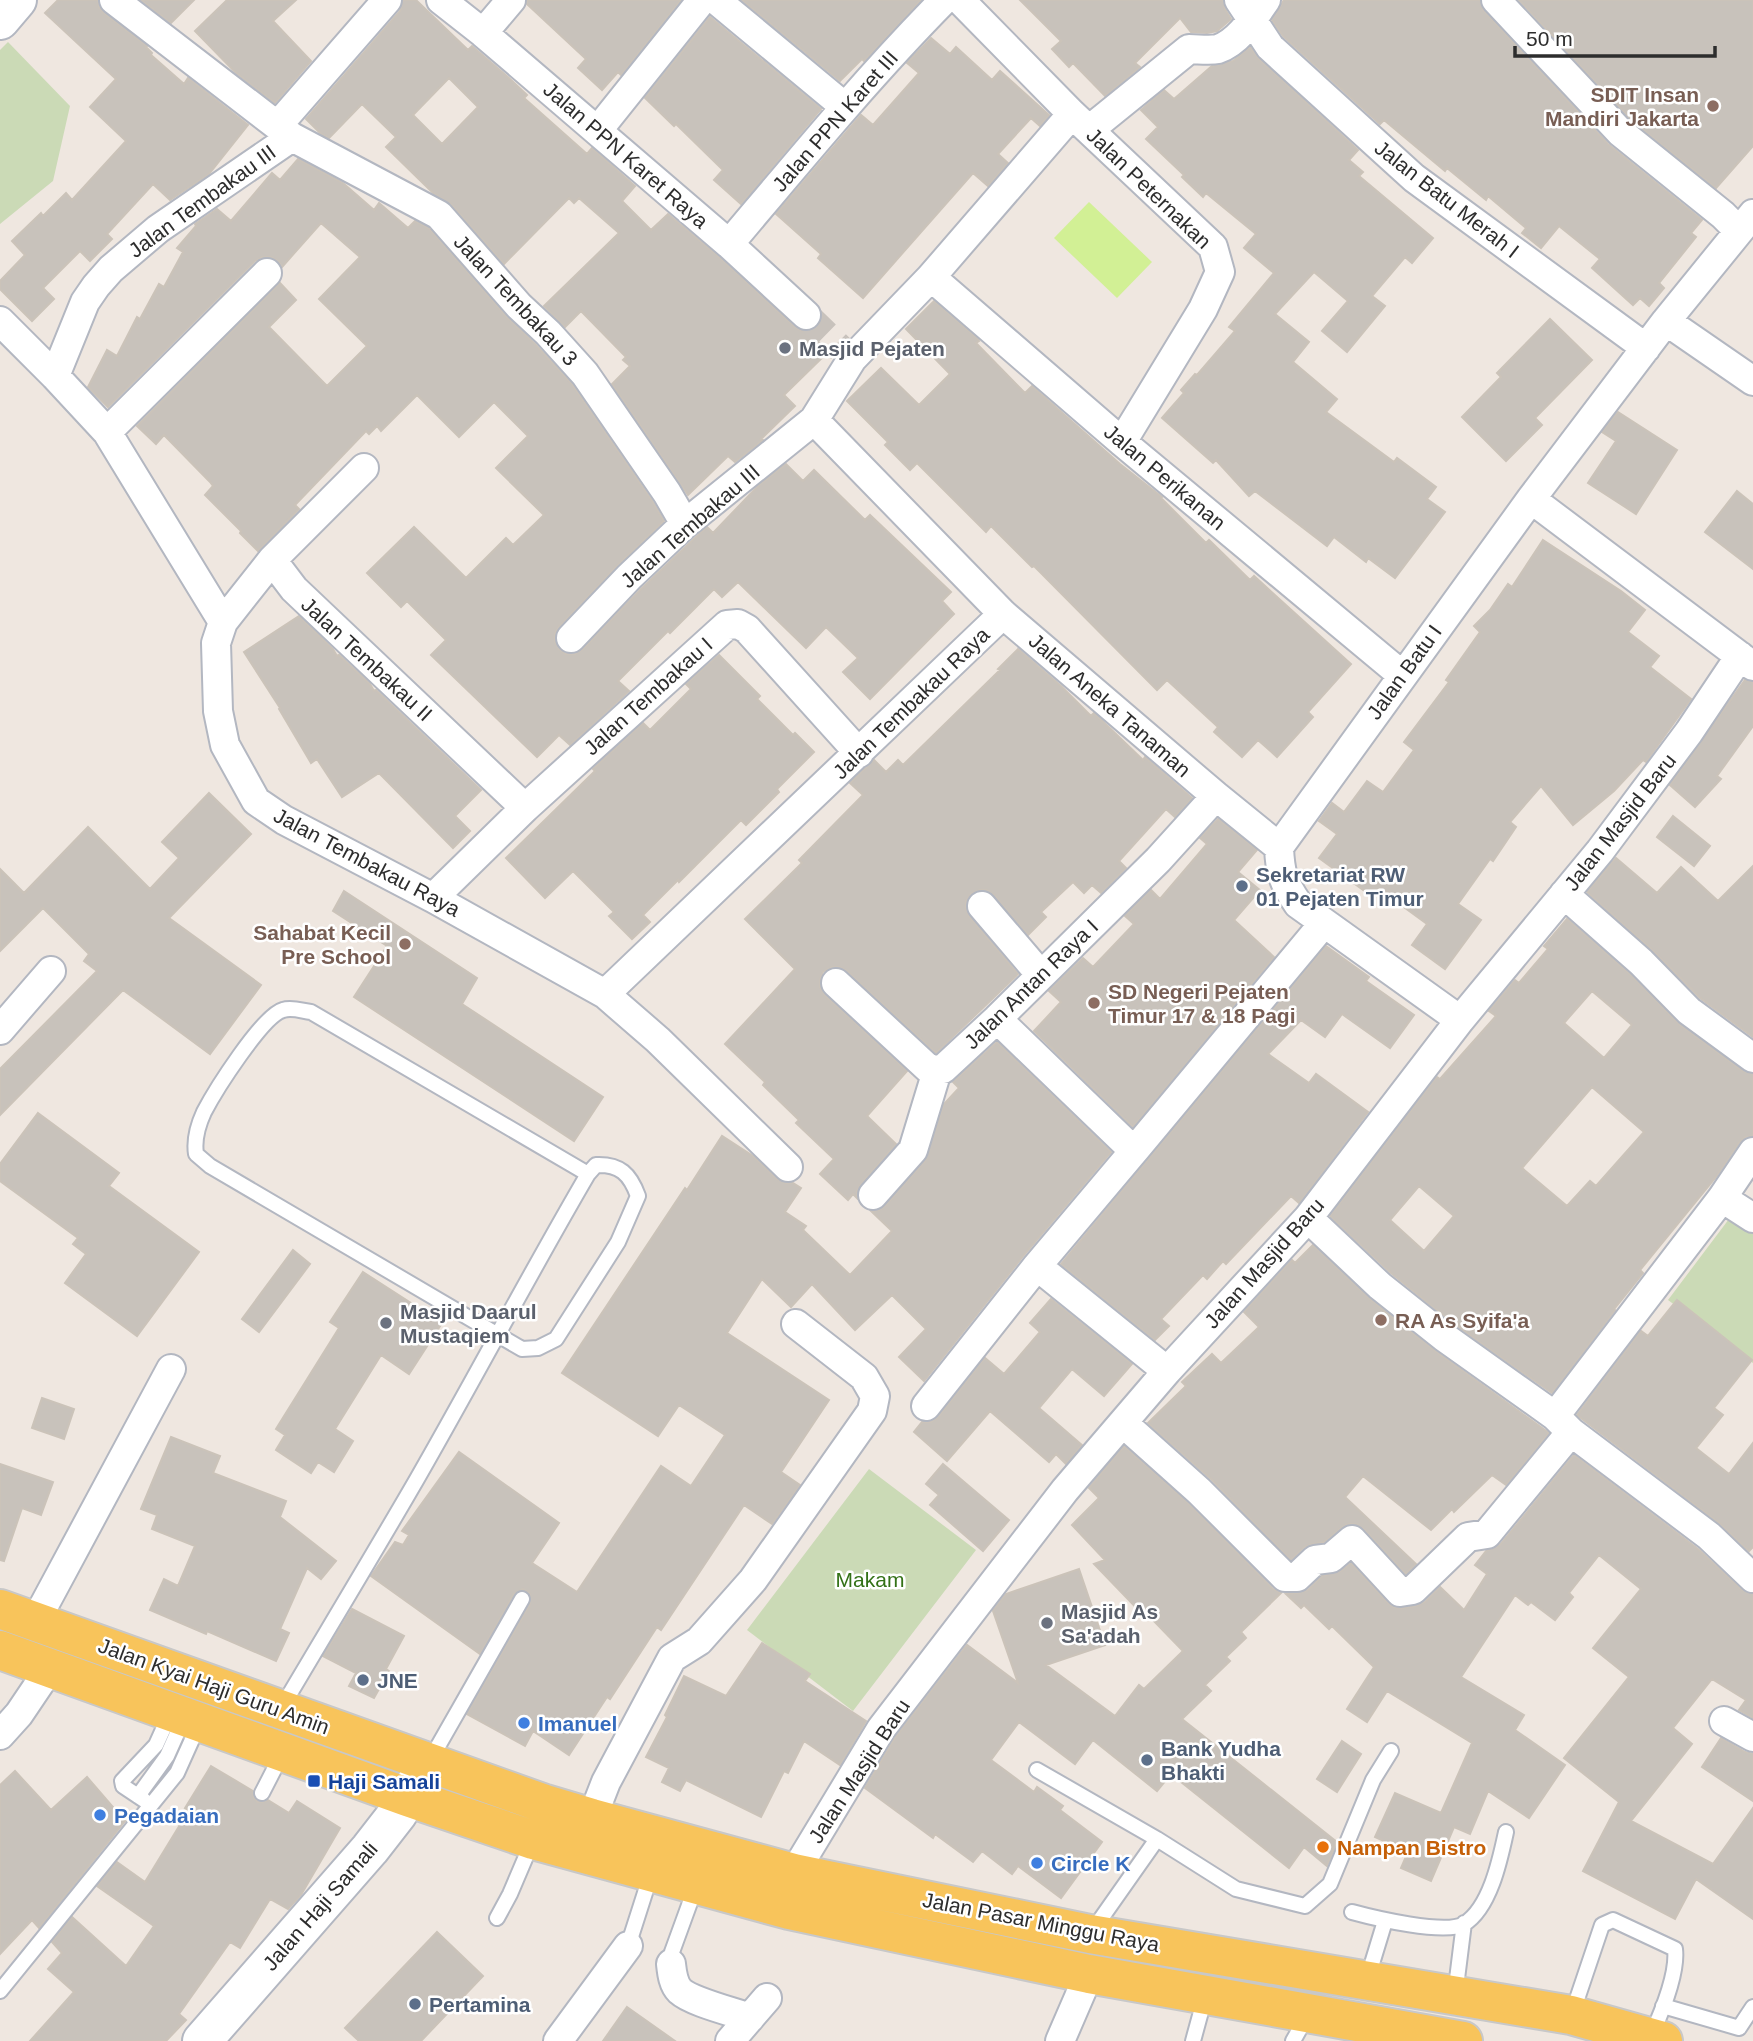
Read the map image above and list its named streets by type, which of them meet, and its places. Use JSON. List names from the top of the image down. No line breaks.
{"streets":{"main road":["Jalan Kyai Haji Guru Amin","Jalan Pasar Minggu Raya"],"street":["Jalan PPN Karet III","Jalan PPN Karet Raya","Jalan Peternakan","Jalan Batu Merah I","Jalan Tembakau III","Jalan Tembakau 3","Jalan Perikanan","Jalan Tembakau II","Jalan Batu I","Jalan Tembakau I","Jalan Tembakau Raya","Jalan Aneka Tanaman","Jalan Masjid Baru","Jalan Antan Raya I","Jalan Haji Samali"]},"crossings":[["Jalan PPN Karet III","Jalan PPN Karet Raya"],["Jalan Peternakan","Jalan Perikanan"],["Jalan Batu Merah I","Jalan Batu I"],["Jalan Tembakau III","Jalan Tembakau 3"],["Jalan Tembakau III","Jalan Aneka Tanaman"],["Jalan Perikanan","Jalan Batu I"],["Jalan Tembakau II","Jalan Tembakau I"],["Jalan Batu I","Jalan Aneka Tanaman"],["Jalan Tembakau I","Jalan Tembakau Raya"],["Jalan Tembakau Raya","Jalan Aneka Tanaman"],["Jalan Aneka Tanaman","Jalan Antan Raya I"],["Jalan Masjid Baru","Jalan Pasar Minggu Raya"],["Jalan Kyai Haji Guru Amin","Jalan Haji Samali"],["Jalan Kyai Haji Guru Amin","Jalan Pasar Minggu Raya"],["Jalan Haji Samali","Jalan Pasar Minggu Raya"]],"parks":["Makam"],"places":{"other":["SDIT Insan Mandiri Jakarta","Masjid Pejaten","Sekretariat RW 01 Pejaten Timur","Sahabat Kecil Pre School","SD Negeri Pejaten Timur 17 & 18 Pagi","RA As Syifa'a","Masjid Daarul Mustaqiem","Masjid As Sa'adah","JNE","Imanuel","Bank Yudha Bhakti","Pegadaian","Nampan Bistro","Circle K","Pertamina"],"transit":["Haji Samali"]},"scale_bar":"50 m"}
